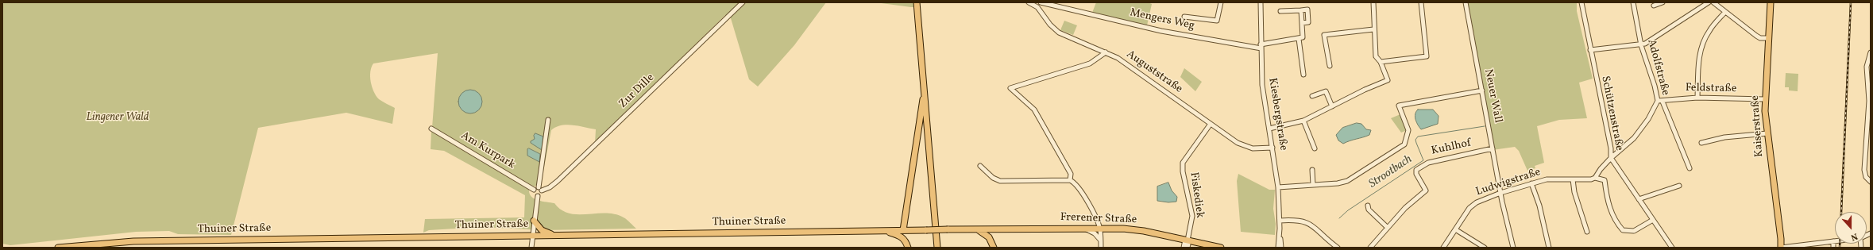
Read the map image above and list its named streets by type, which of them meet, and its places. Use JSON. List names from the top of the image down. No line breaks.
{"streets":{"main road":["Kaiserstraße","Frerener Straße","Thuiner Straße"],"street":["Mengers Weg","Adolfstraße","Auguststraße","Feldstraße","Zur Dille","Neuer Wall","Schützenstraße","Kiesbergstraße","Kuhlhof","Am Kurpark","Ludwigstraße","Fiskediek"]},"crossings":[["Mengers Weg","Kiesbergstraße"],["Adolfstraße","Feldstraße"],["Adolfstraße","Schützenstraße"],["Auguststraße","Kiesbergstraße"],["Auguststraße","Fiskediek"],["Feldstraße","Kaiserstraße"],["Zur Dille","Am Kurpark"],["Neuer Wall","Kuhlhof"],["Neuer Wall","Ludwigstraße"],["Fiskediek","Frerener Straße"],["Frerener Straße","Thuiner Straße"]],"water":["Strootbach"],"parks":["Lingener Wald"],"north":"bottom"}
